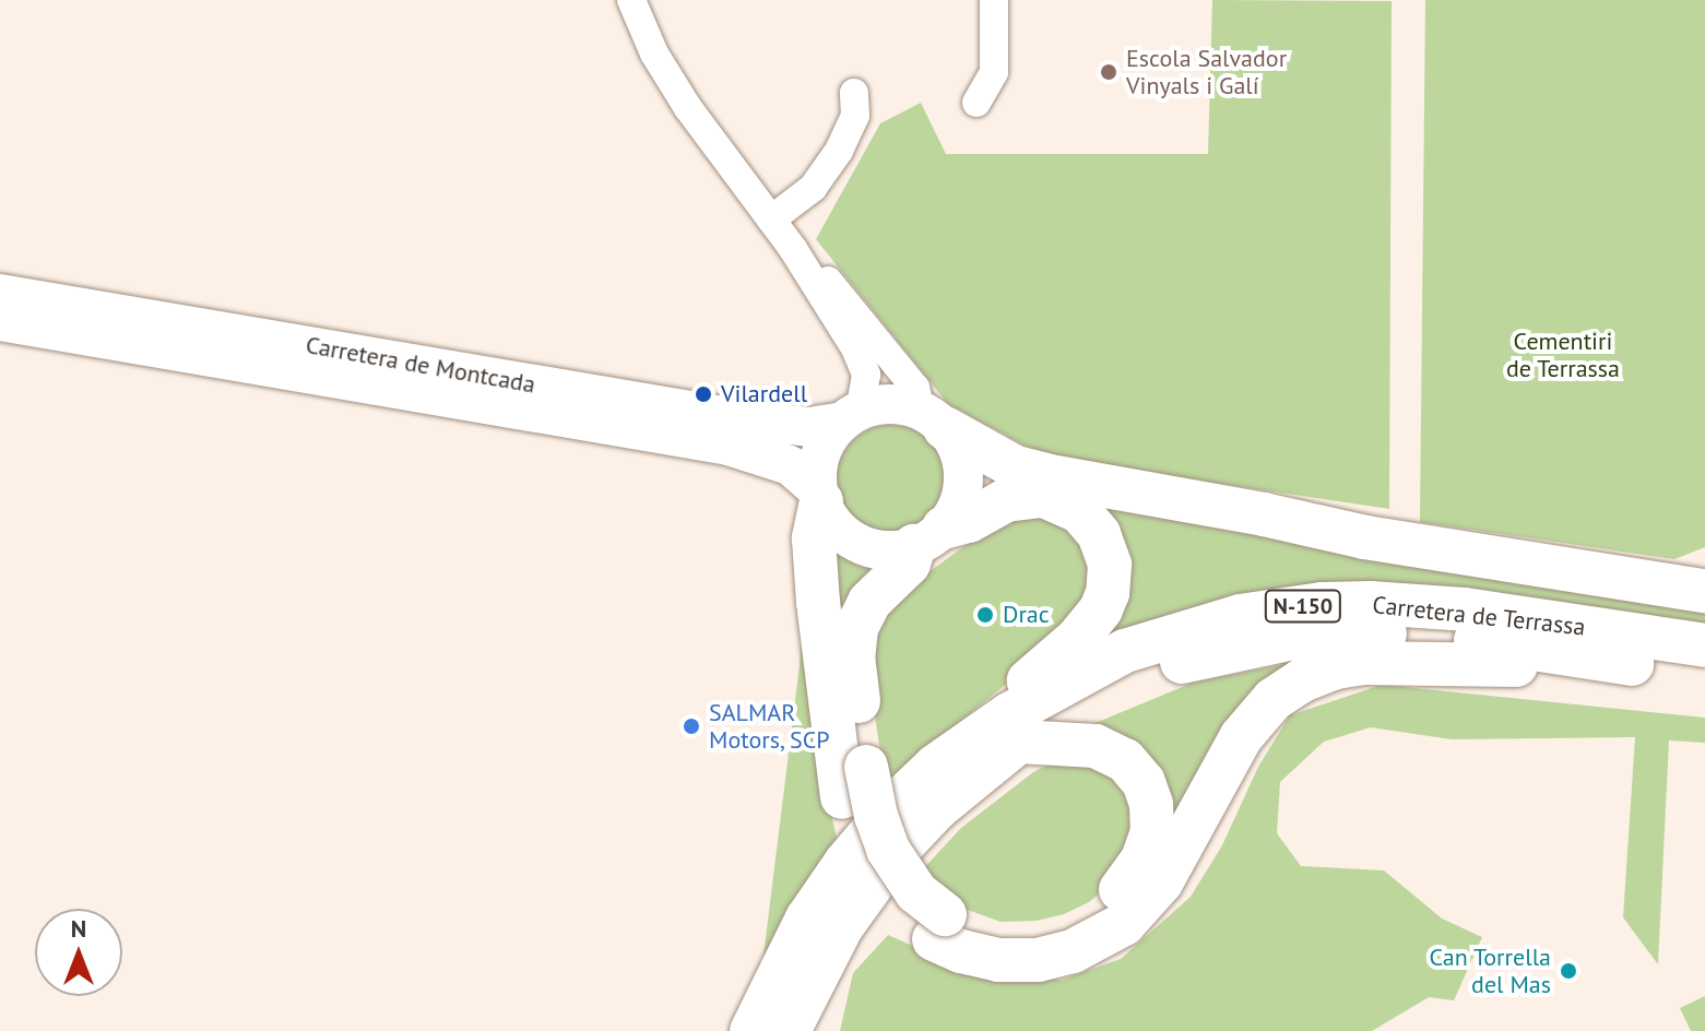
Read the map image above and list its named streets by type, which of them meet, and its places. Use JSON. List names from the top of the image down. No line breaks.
{"streets":{"main road":["N-150","Carretera de Terrassa"],"street":["Carretera de Montcada"]},"parks":["Cementiri de Terrassa"],"places":["Escola Salvador Vinyals i Galí","Vilardell","Drac","SALMAR Motors, SCP","Can Torrella del Mas"],"north":"top"}
